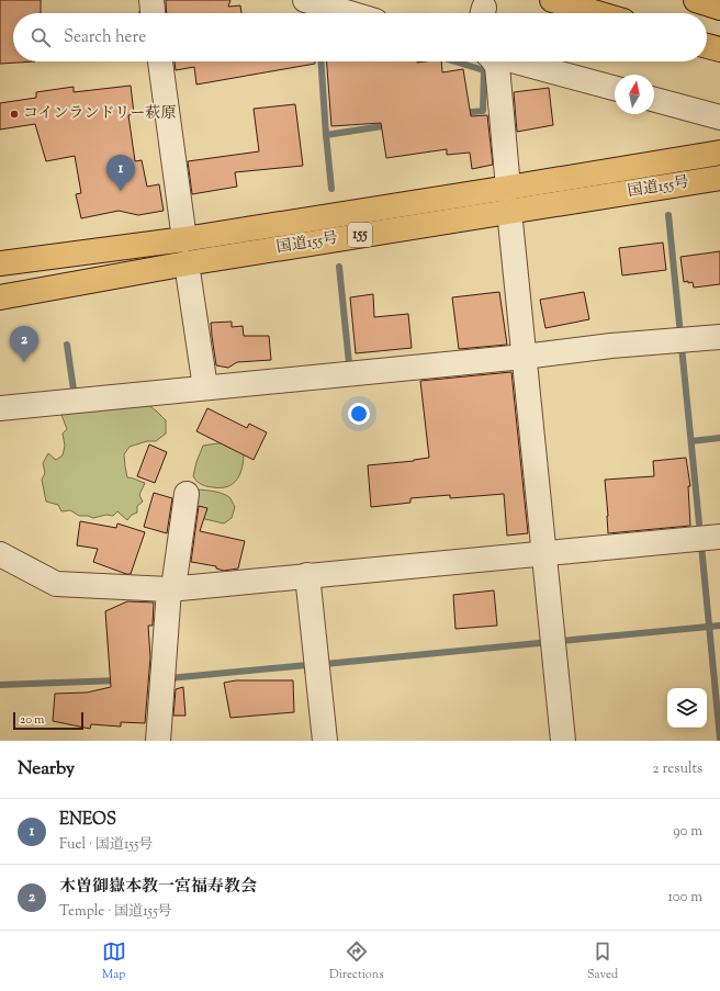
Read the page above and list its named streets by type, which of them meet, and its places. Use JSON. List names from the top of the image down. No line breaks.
{"streets":{"highway":["国道155号","155"]},"places":["コインランドリー萩原"],"scale_bar":"20 m","north":"top","page":{"search":"Search here","pins":["1","2"],"scale":"20 m","heading":["Nearby","2 results"],"list":[{"mark":"1","name":"ENEOS","note":"Fuel · 国道155号","value":"90 m"},{"mark":"2","name":"木曽御嶽本教一宮福寿教会","note":"Temple · 国道155号","value":"100 m"}],"nav":["Map","Directions","Saved"]}}
